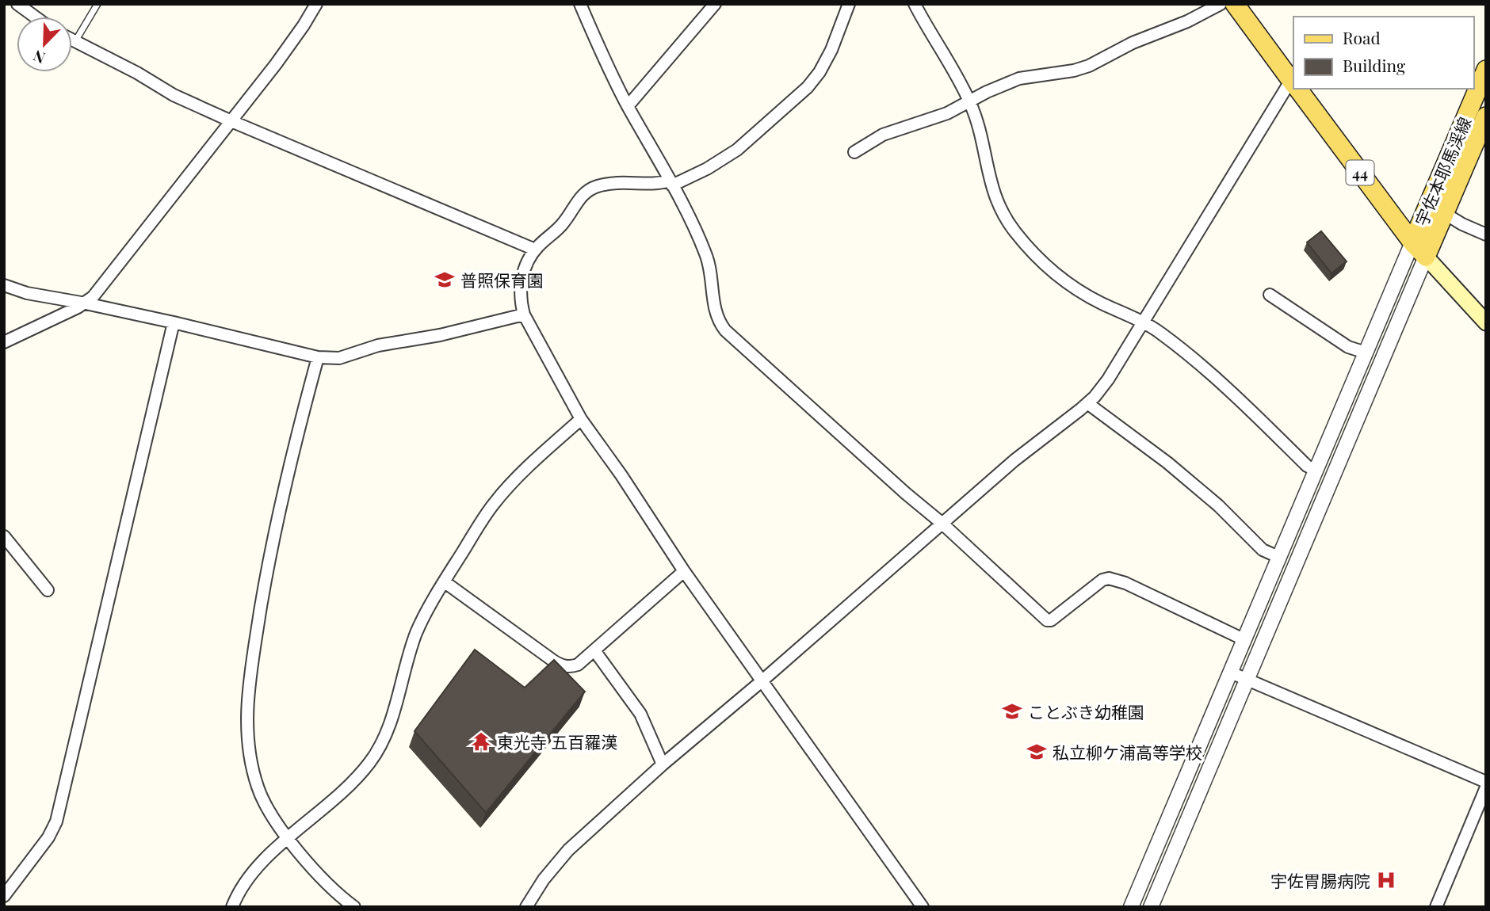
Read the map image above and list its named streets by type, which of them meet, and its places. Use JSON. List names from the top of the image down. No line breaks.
{"streets":{"main road":["宇佐本耶馬渓線","44"]},"places":{"school or university":["普照保育園","ことぶき幼稚園","私立柳ケ浦高等学校"],"temple":["東光寺 五百羅漢"],"hospital":["宇佐胃腸病院"]},"legend":["Road","Building"],"north":"bottom left"}
